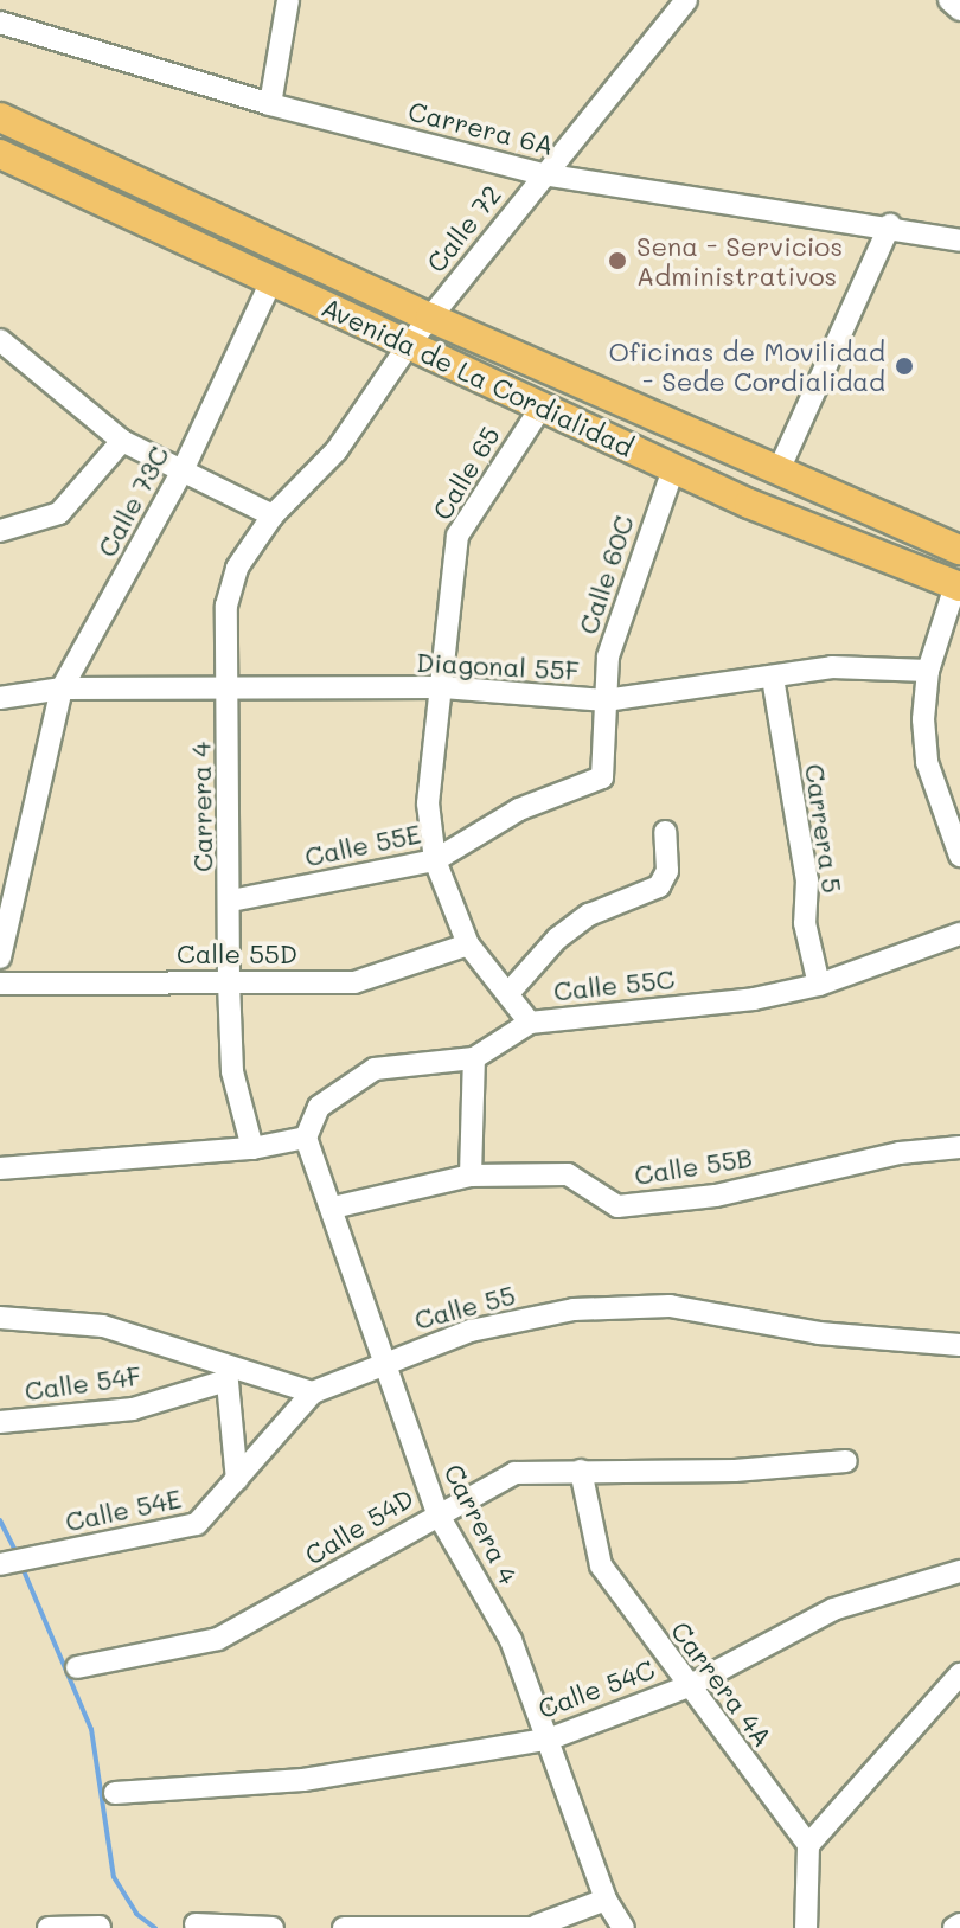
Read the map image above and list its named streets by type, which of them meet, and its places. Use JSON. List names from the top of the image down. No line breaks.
{"streets":{"main road":["Avenida de La Cordialidad"],"street":["Carrera 6A","Calle 72","Calle 65","Calle 73C","Calle 60C","Diagonal 55F","Carrera 4","Carrera 5","Calle 55E","Calle 55D","Calle 55C","Calle 55B","Calle 55","Calle 54F","Calle 54E","Calle 54D","Carrera 4A","Calle 54C"]},"crossings":[["Carrera 6A","Calle 72"],["Calle 72","Avenida de La Cordialidad"],["Calle 72","Carrera 4"],["Avenida de La Cordialidad","Calle 65"],["Avenida de La Cordialidad","Calle 73C"],["Avenida de La Cordialidad","Calle 60C"],["Calle 65","Diagonal 55F"],["Calle 73C","Diagonal 55F"],["Calle 60C","Diagonal 55F"],["Calle 60C","Calle 55E"],["Diagonal 55F","Carrera 4"],["Diagonal 55F","Carrera 5"],["Carrera 4","Calle 55E"],["Carrera 4","Calle 55D"],["Carrera 4","Calle 55C"],["Carrera 4","Calle 55B"],["Carrera 4","Calle 55"],["Carrera 4","Calle 54D"],["Carrera 4","Calle 54C"],["Carrera 5","Calle 55C"],["Calle 55","Calle 54E"],["Calle 54D","Carrera 4A"],["Carrera 4A","Calle 54C"]],"places":["Sena - Servicios Administrativos","Oficinas de Movilidad - Sede Cordialidad"]}
